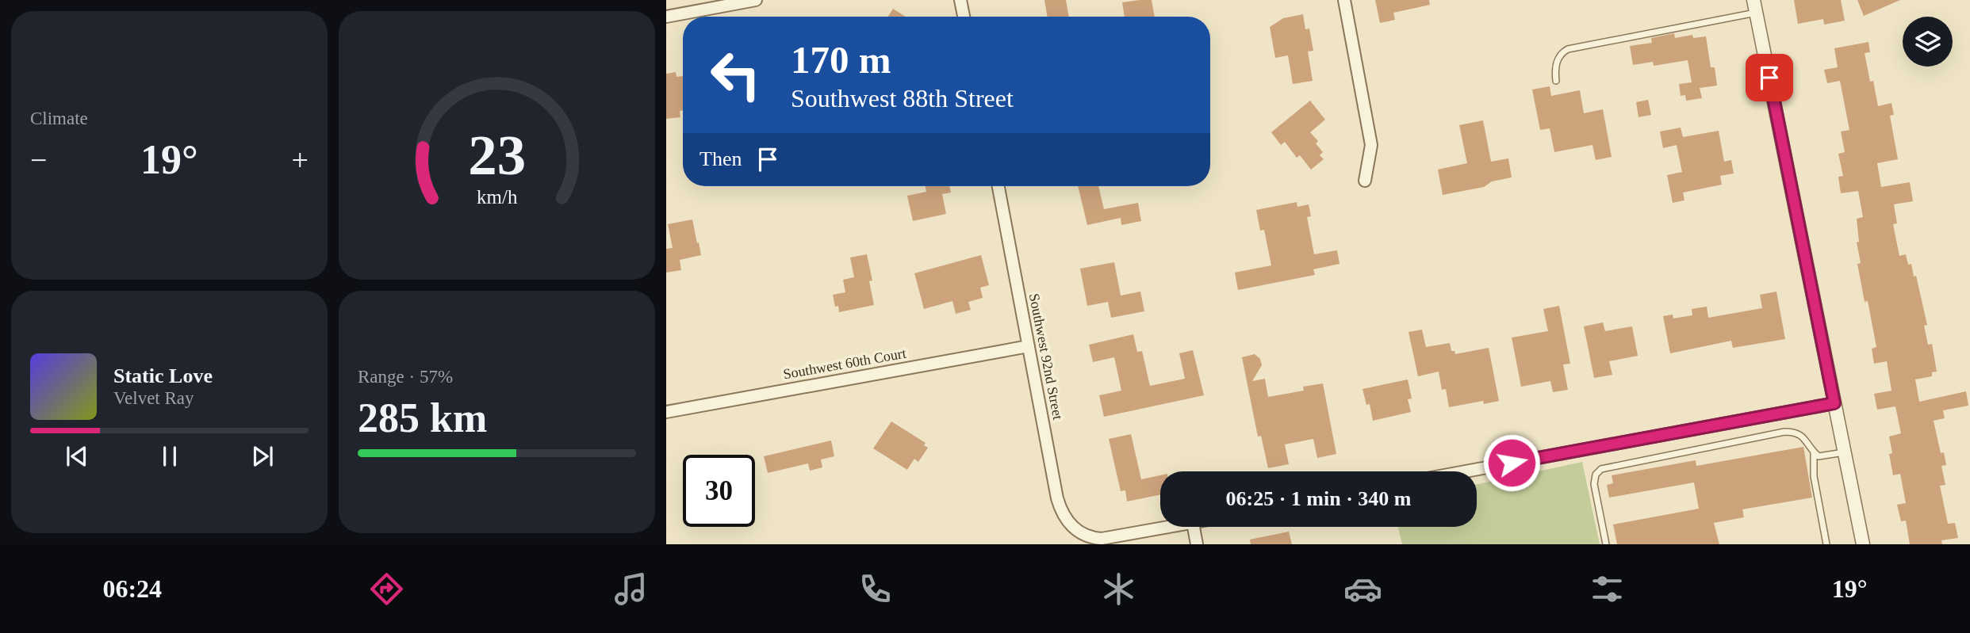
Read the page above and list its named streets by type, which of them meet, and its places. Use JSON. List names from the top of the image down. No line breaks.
{"streets":{"street":["Southwest 92nd Street","Southwest 60th Court"]},"crossings":[["Southwest 92nd Street","Southwest 60th Court"]],"page":{"tile":["Climate",["Range · 57%","285 km"]],"turn":["170 m","Southwest 88th Street"],"then":"Then","heat":["−","19°","+"],"song":["Static Love","Velvet Ray"],"limit":"30","trip":"06:25 · 1 min · 340 m","tabs":["06:24","19°"],"gauge":["23","km/h"]}}
